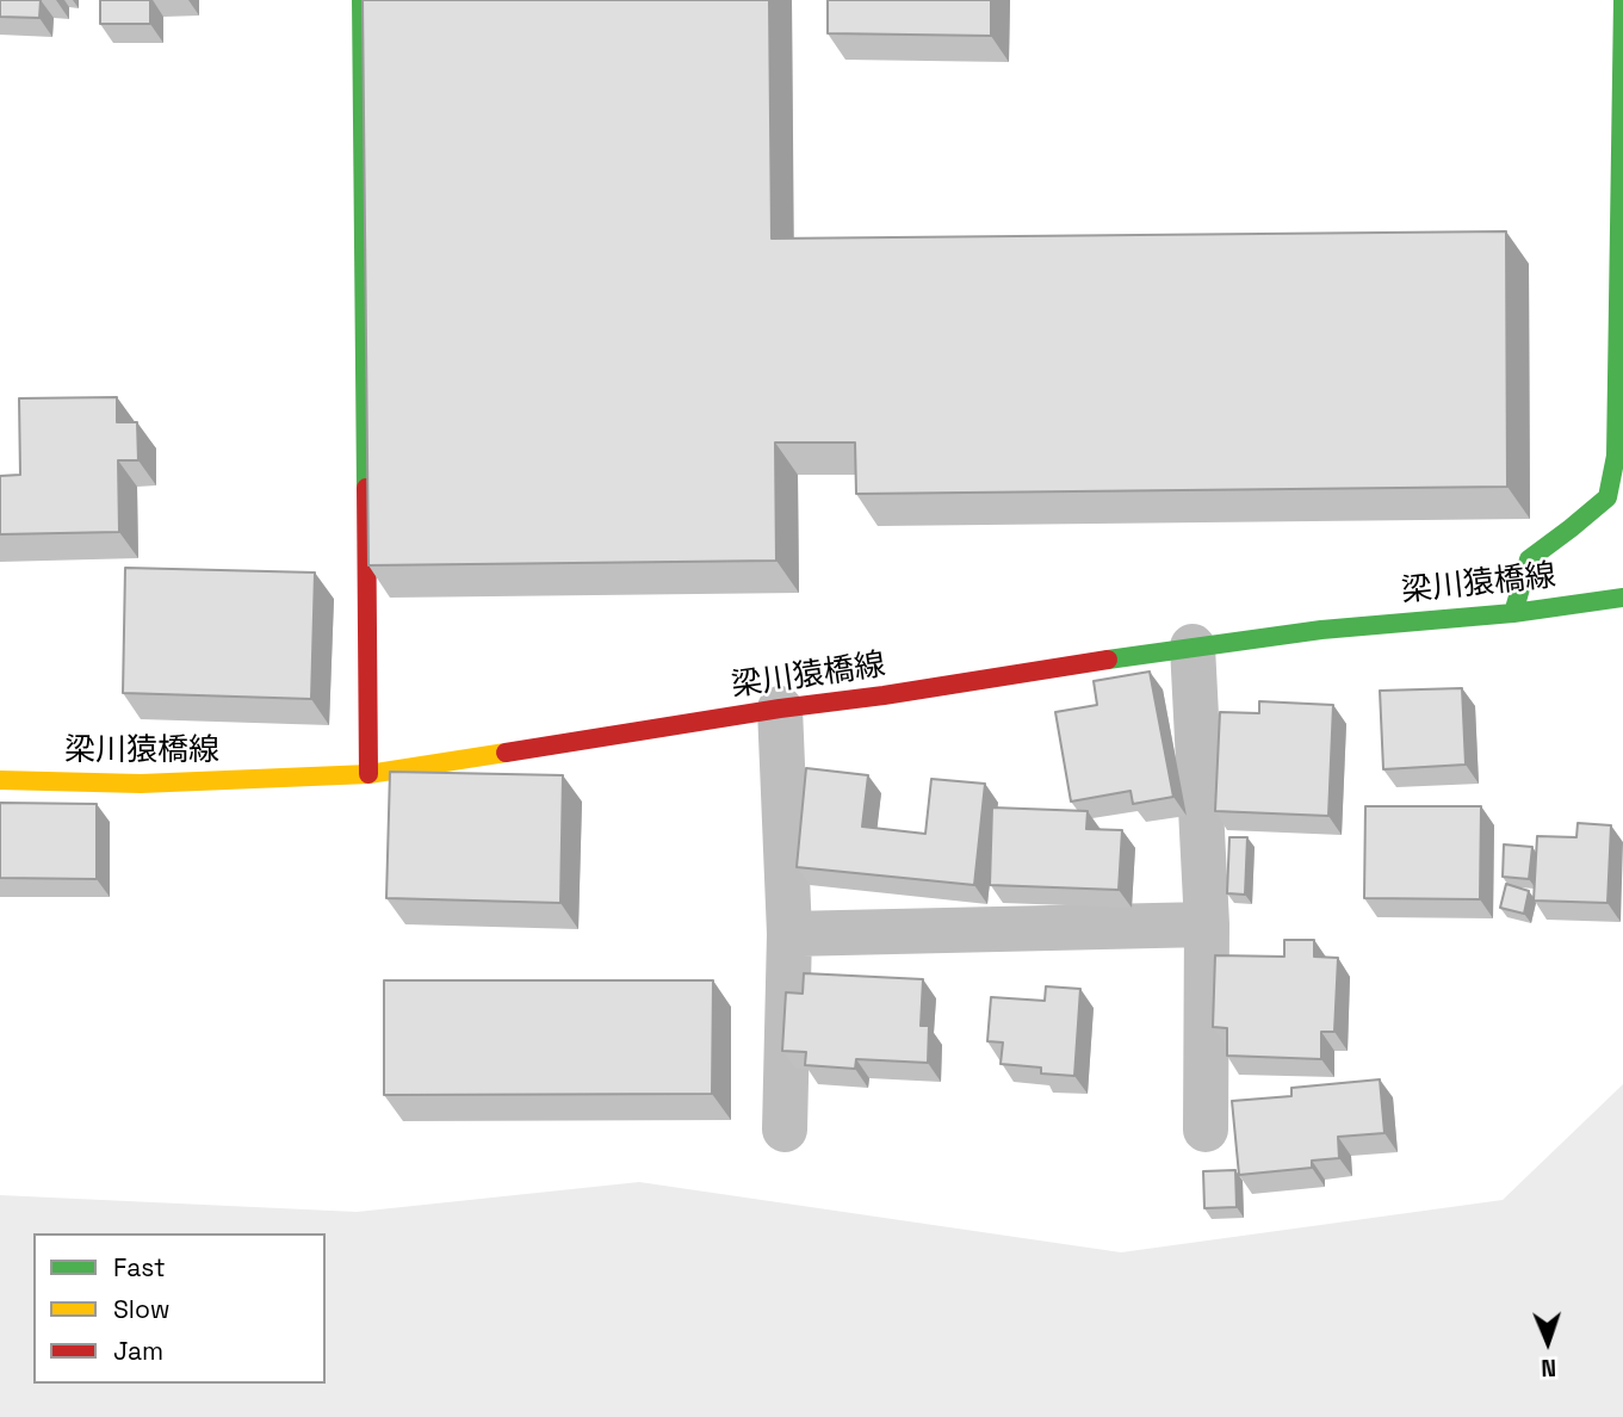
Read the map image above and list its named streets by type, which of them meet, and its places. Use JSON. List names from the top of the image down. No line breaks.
{"streets":{"main road":["梁川猿橋線"]},"legend":["Fast","Slow","Jam"],"north":"bottom"}
